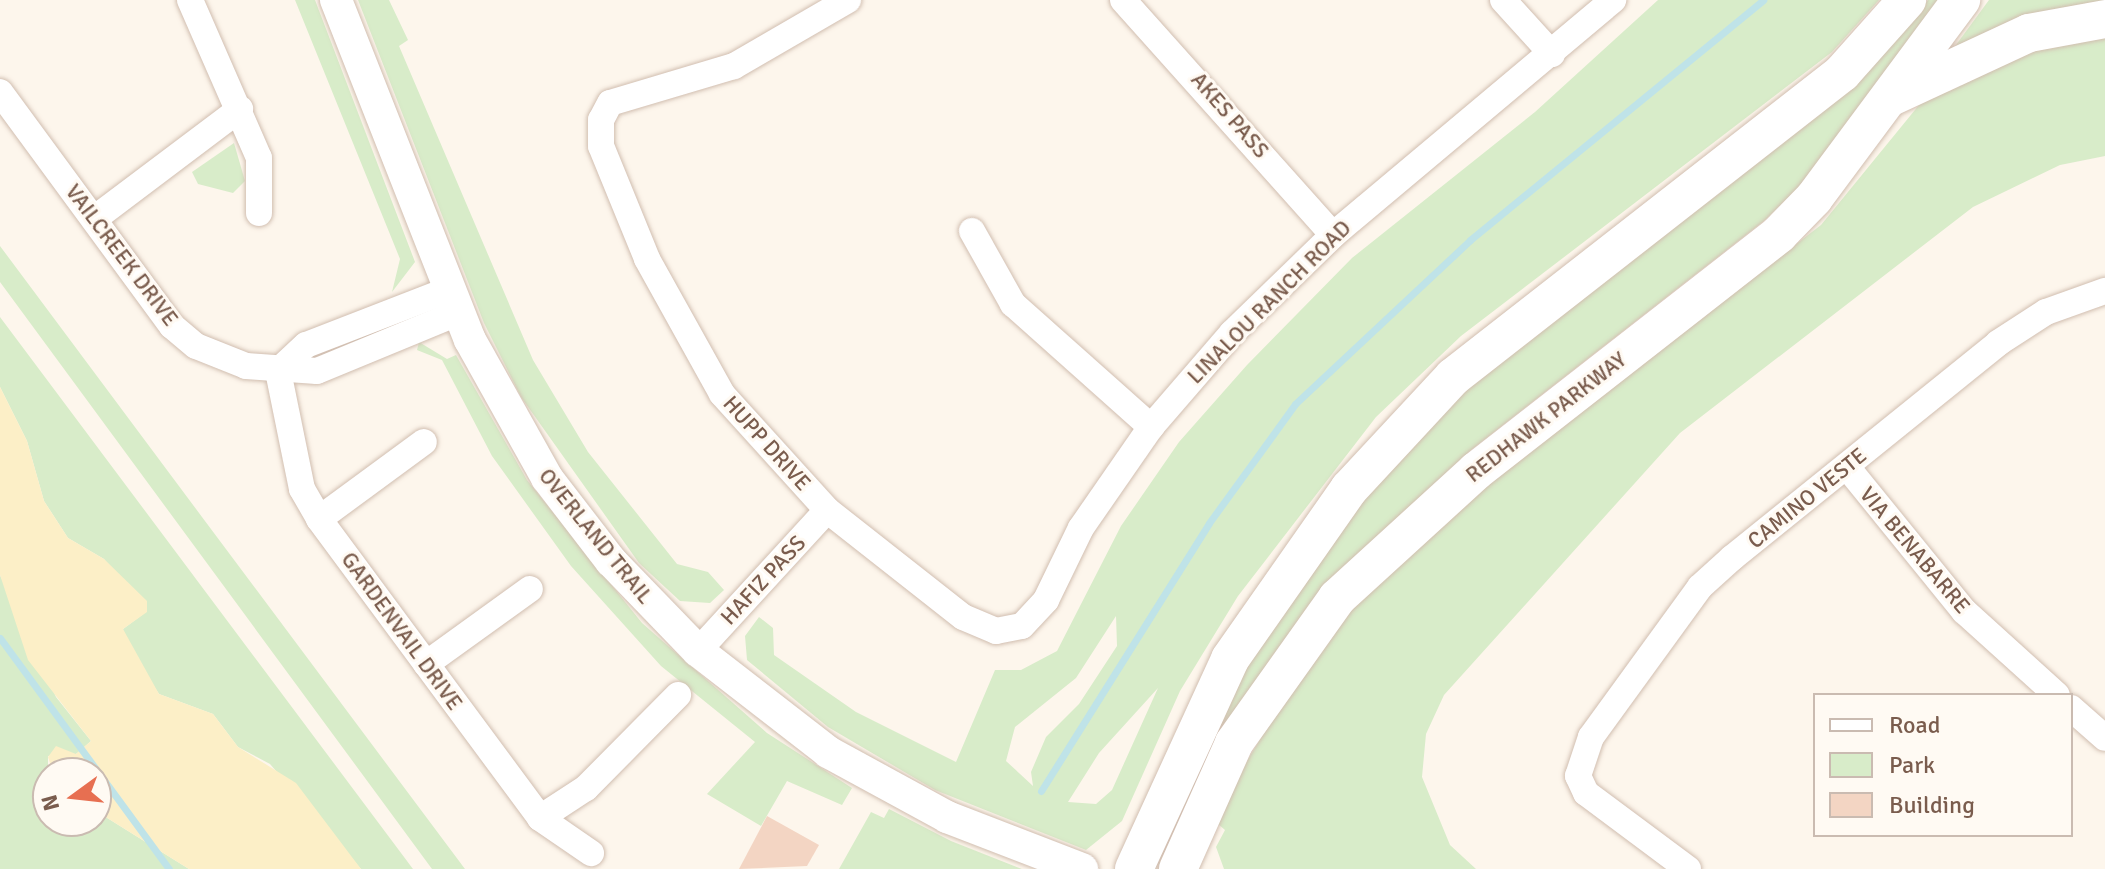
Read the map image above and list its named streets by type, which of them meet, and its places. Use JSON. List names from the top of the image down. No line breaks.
{"streets":{"main road":["REDHAWK PARKWAY"],"street":["AKES PASS","VAILCREEK DRIVE","LINALOU RANCH ROAD","HUPP DRIVE","CAMINO VESTE","OVERLAND TRAIL","VIA BENABARRE","HAFIZ PASS","GARDENVAIL DRIVE"]},"crossings":[["AKES PASS","LINALOU RANCH ROAD"],["VAILCREEK DRIVE","GARDENVAIL DRIVE"],["LINALOU RANCH ROAD","HUPP DRIVE"],["HUPP DRIVE","HAFIZ PASS"],["CAMINO VESTE","VIA BENABARRE"],["OVERLAND TRAIL","HAFIZ PASS"]],"legend":["Road","Park","Building"],"north":"left"}
